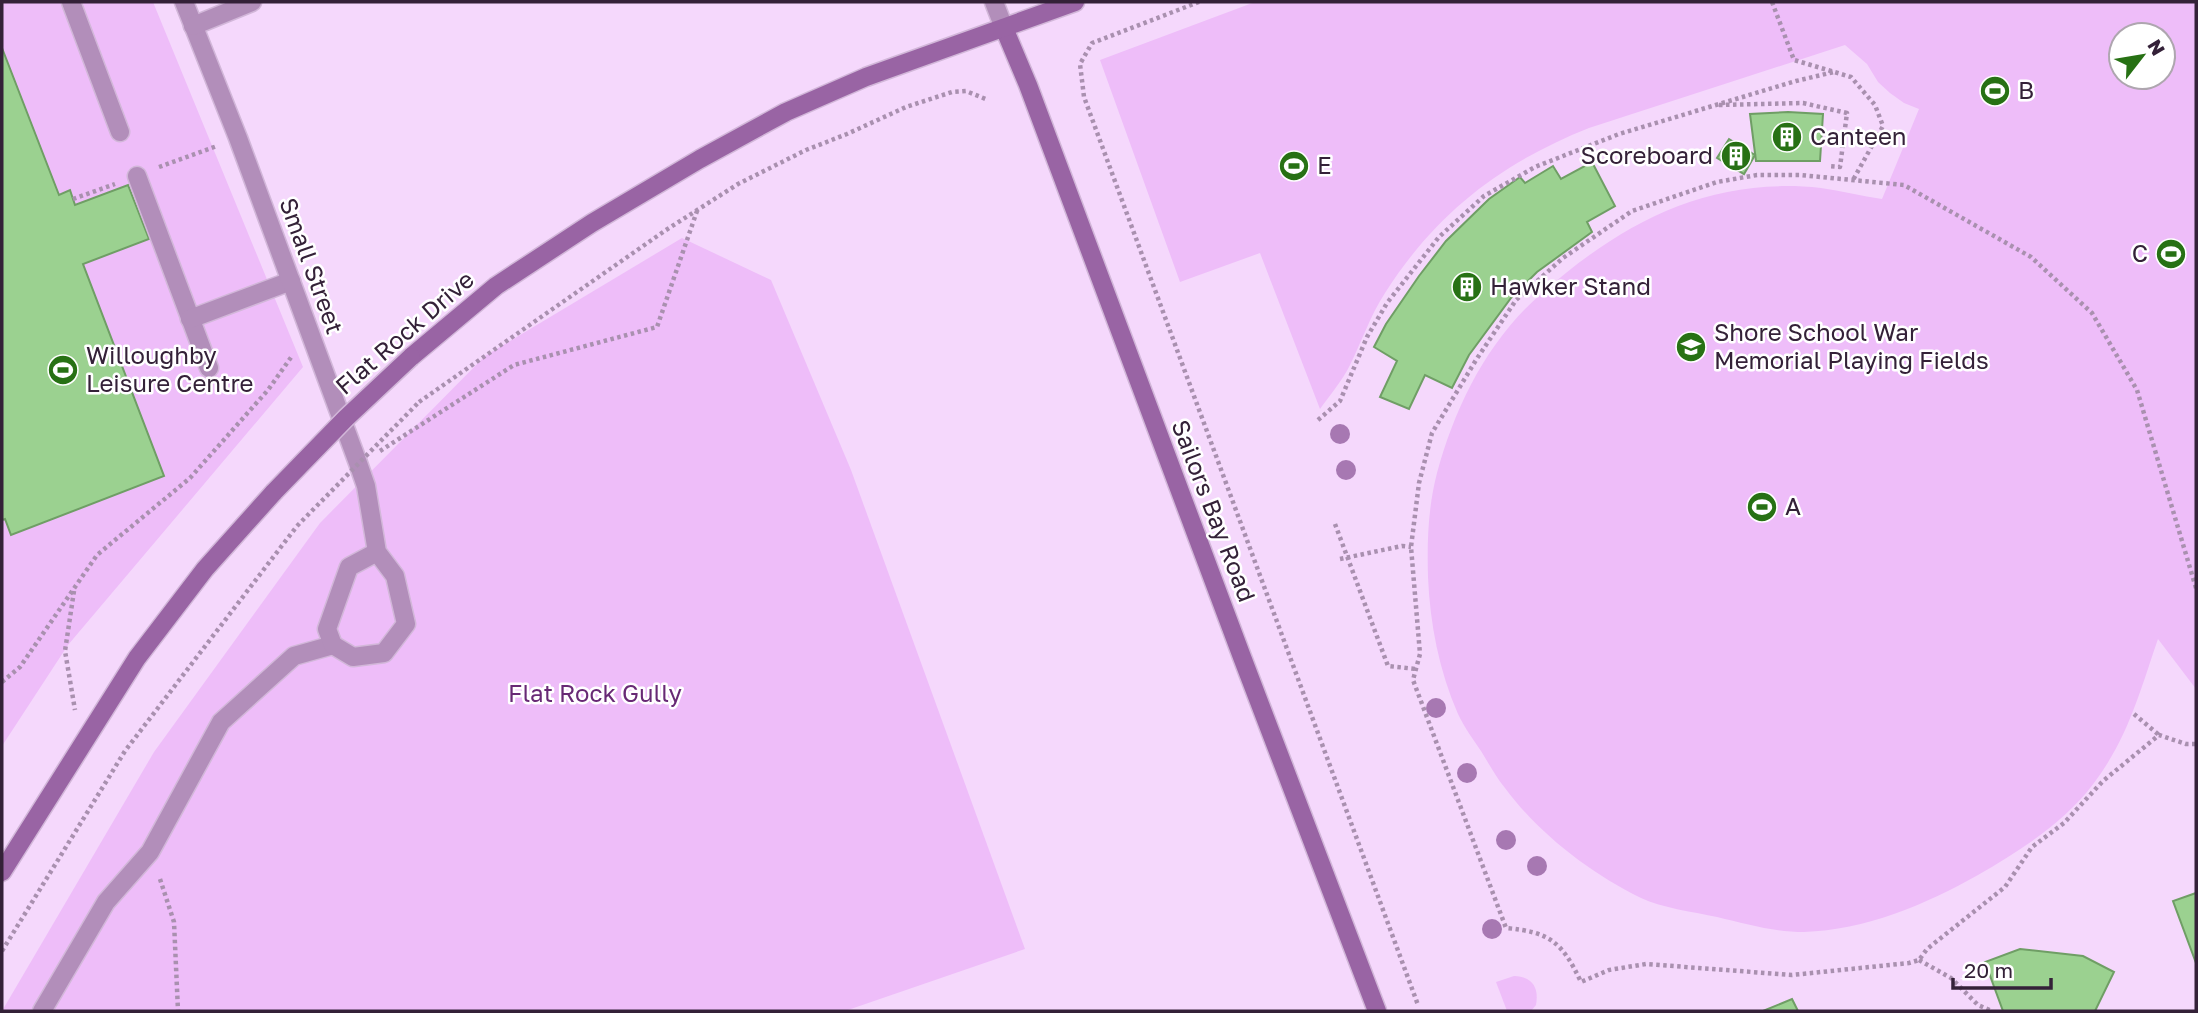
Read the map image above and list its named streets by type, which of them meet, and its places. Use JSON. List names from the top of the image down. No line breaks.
{"streets":{"main road":["Flat Rock Drive","Sailors Bay Road"],"street":["Small Street"]},"crossings":[["Flat Rock Drive","Sailors Bay Road"]],"parks":["Flat Rock Gully"],"places":{"sports":["B","E","C","Willoughby Leisure Centre","A"],"building":["Canteen","Scoreboard","Hawker Stand"],"school or university":["Shore School War Memorial Playing Fields"]},"scale_bar":"20 m","north":"top right"}
